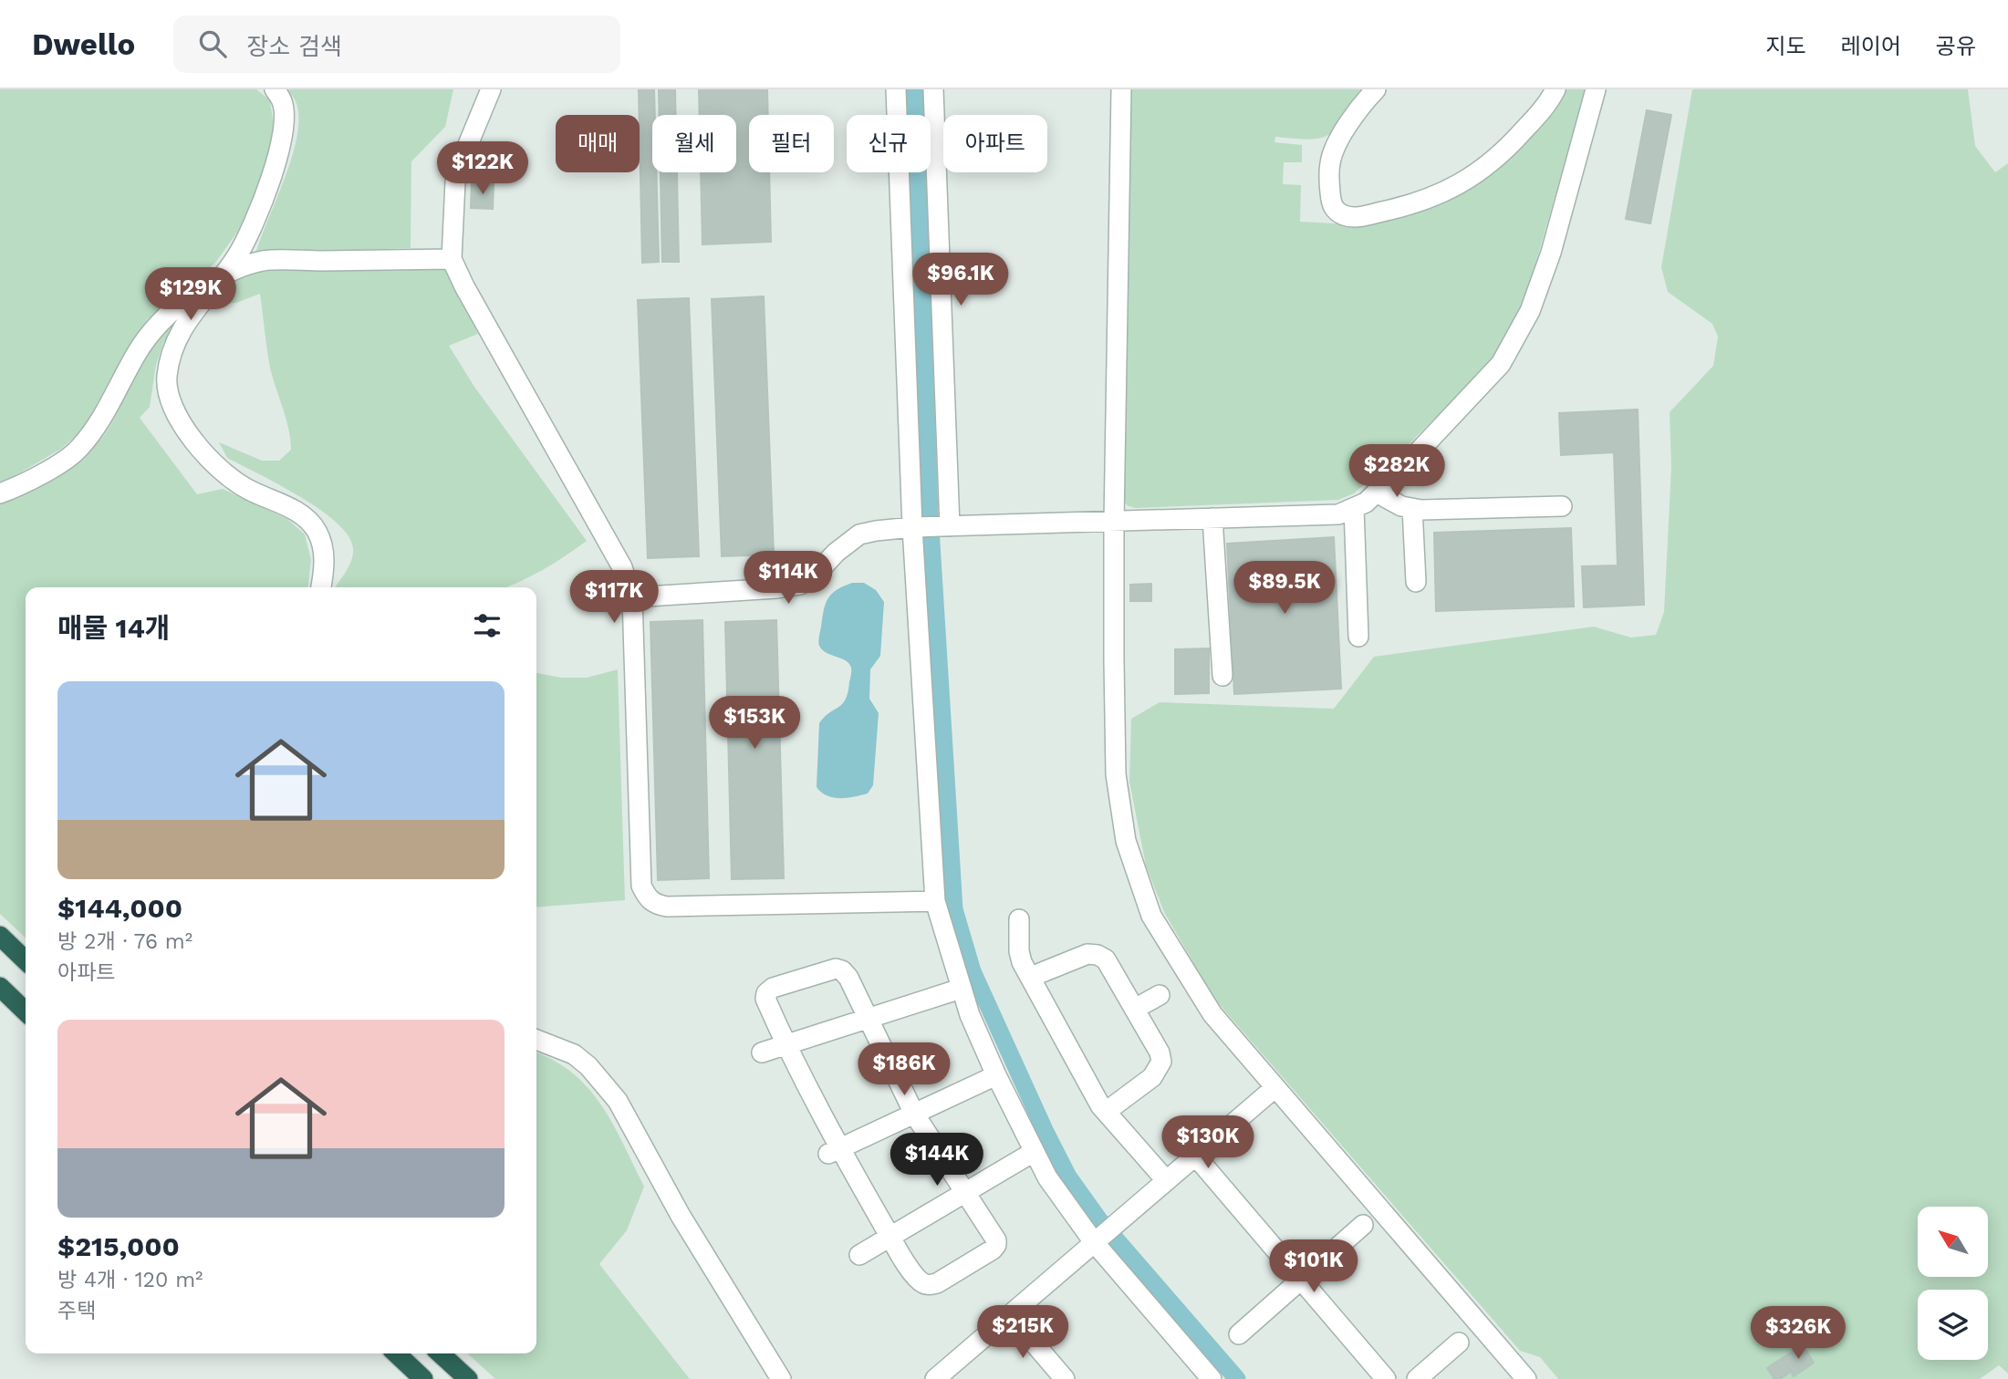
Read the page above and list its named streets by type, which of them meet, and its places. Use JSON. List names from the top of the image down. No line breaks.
{"north":"top left","page":{"header":"Dwello","search":"장소 검색","nav":["지도","레이어","공유"],"chip":["매매","월세","필터","신규","아파트"],"price":["$122K","$96.1K","$129K","$282K","$114K","$89.5K","$117K","$153K","$186K","$130K","$144K","$101K","$215K","$326K"],"heading":"매물 14개","list":[{"name":"$144,000","note":"방 2개 · 76 m² · 아파트"},{"name":"$215,000","note":"방 4개 · 120 m² · 주택"}]}}
